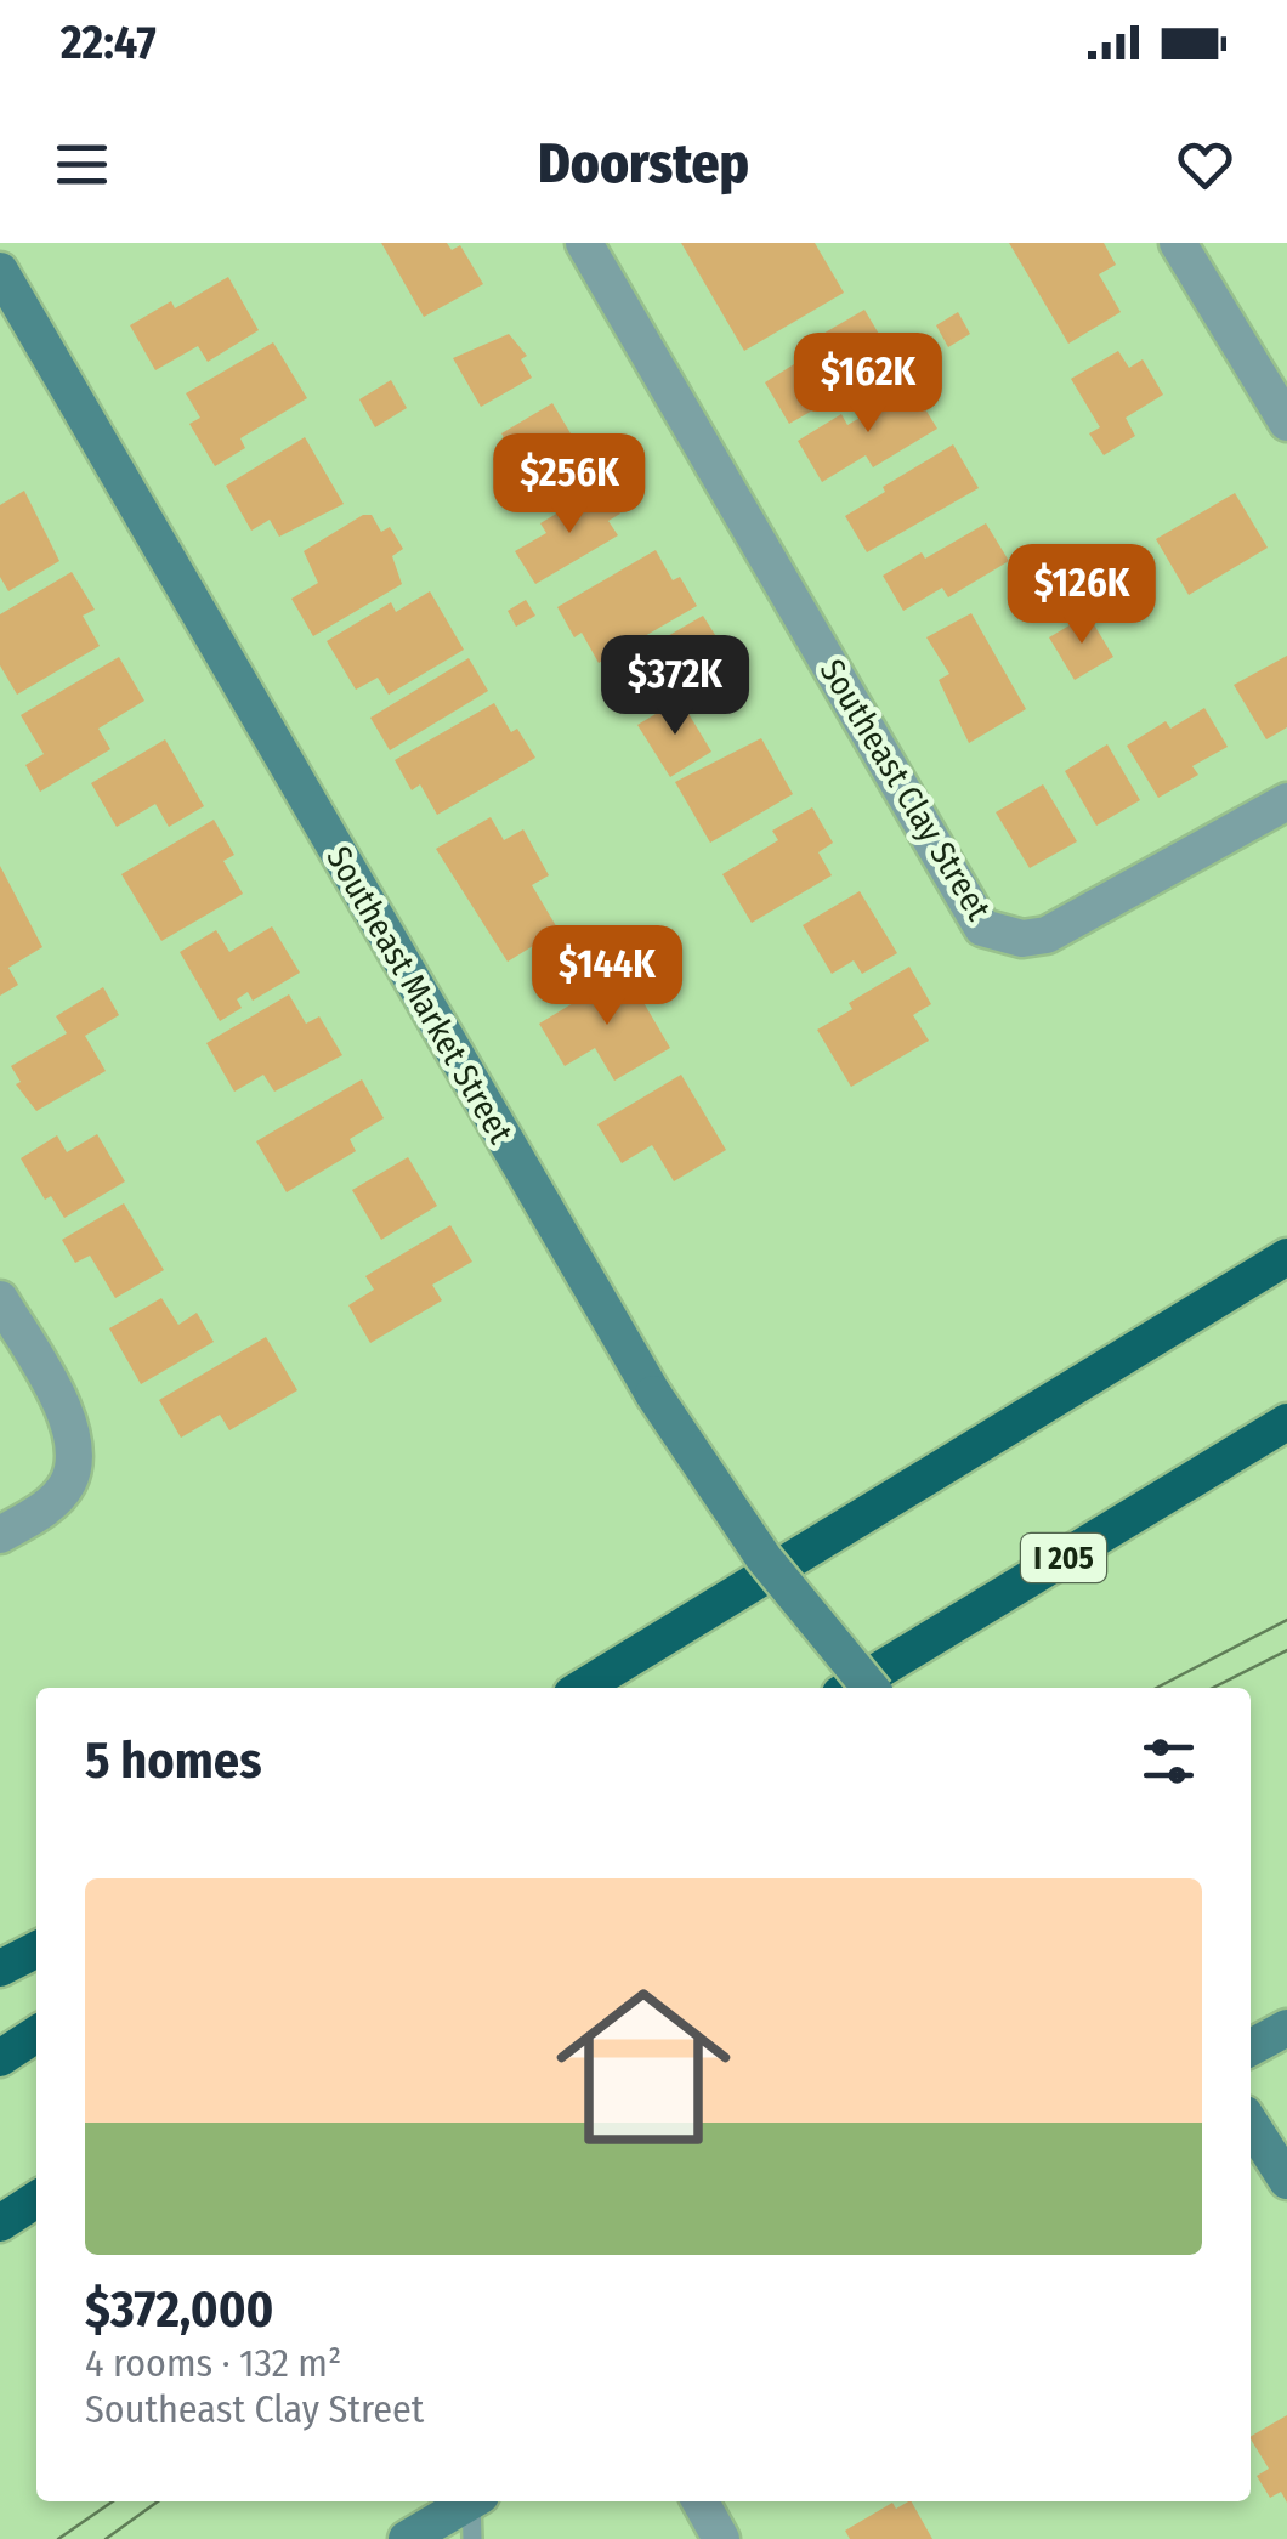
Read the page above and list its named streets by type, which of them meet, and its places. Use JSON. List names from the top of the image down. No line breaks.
{"streets":{"highway":["I 205"],"street":["Southeast Clay Street","Southeast Market Street"]},"page":{"status":"22:47","header":"Doorstep","price":["$162K","$256K","$126K","$372K","$144K"],"heading":"5 homes","list":[{"name":"$372,000","note":"4 rooms · 132 m² · Southeast Clay Street"}]}}
